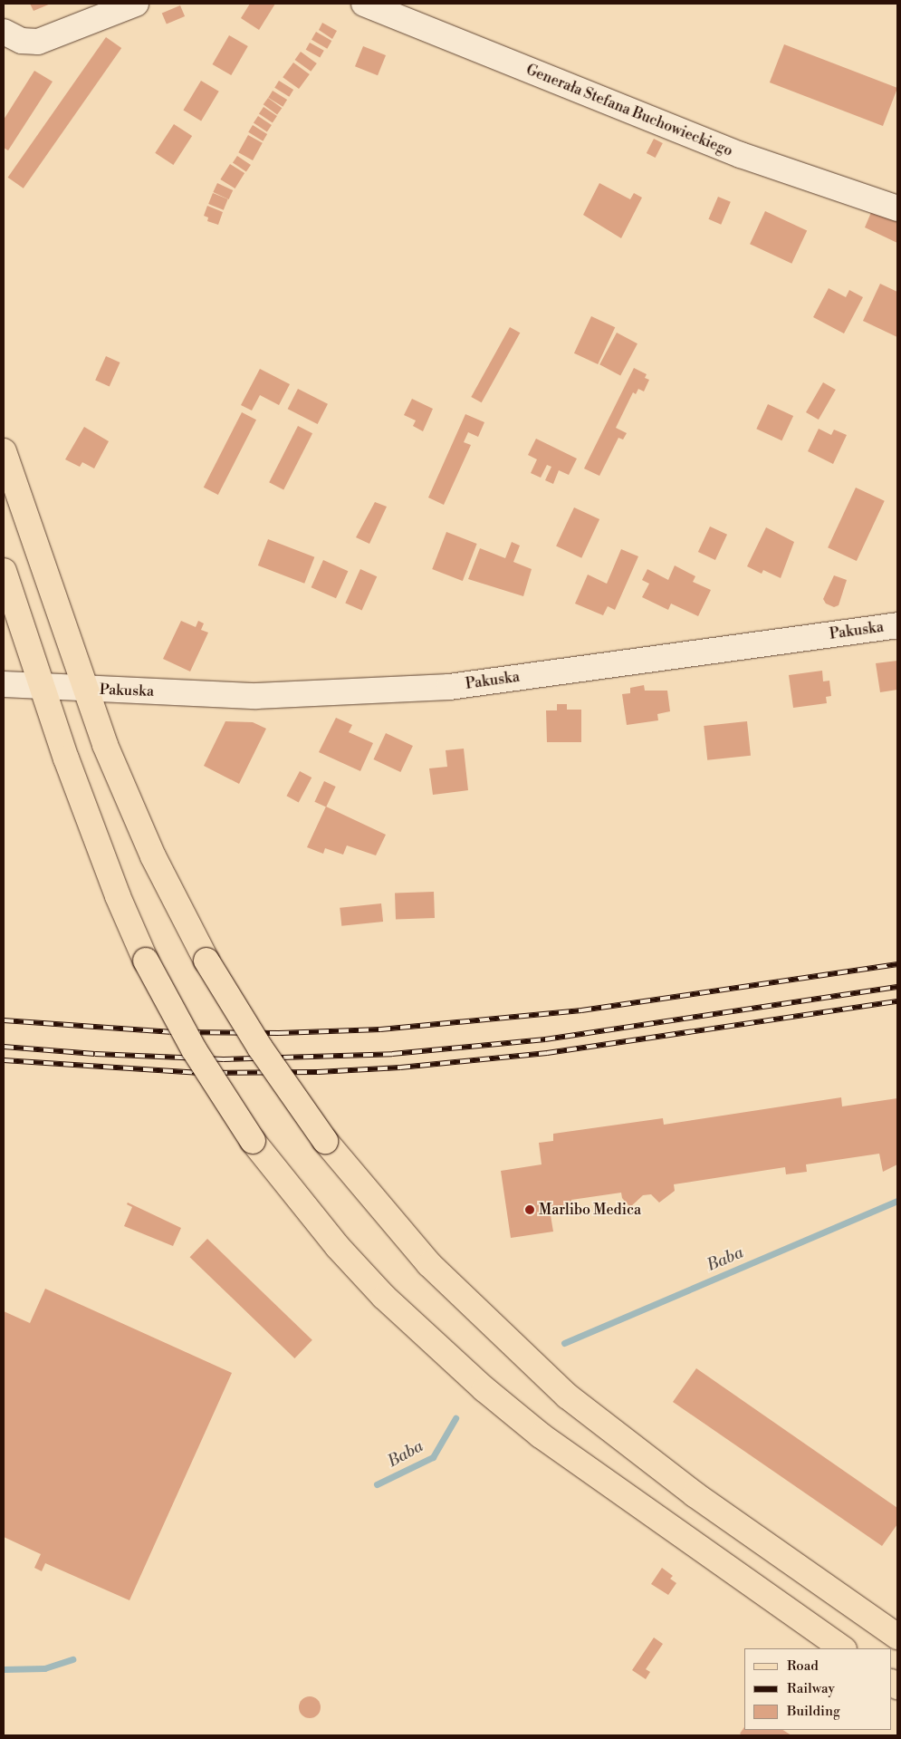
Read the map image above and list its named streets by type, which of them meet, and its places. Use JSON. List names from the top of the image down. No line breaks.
{"streets":{"street":["Generała Stefana Buchowieckiego","Pakuska"]},"water":["Baba"],"places":["Marlibo Medica"],"legend":["Road","Railway","Building"]}
